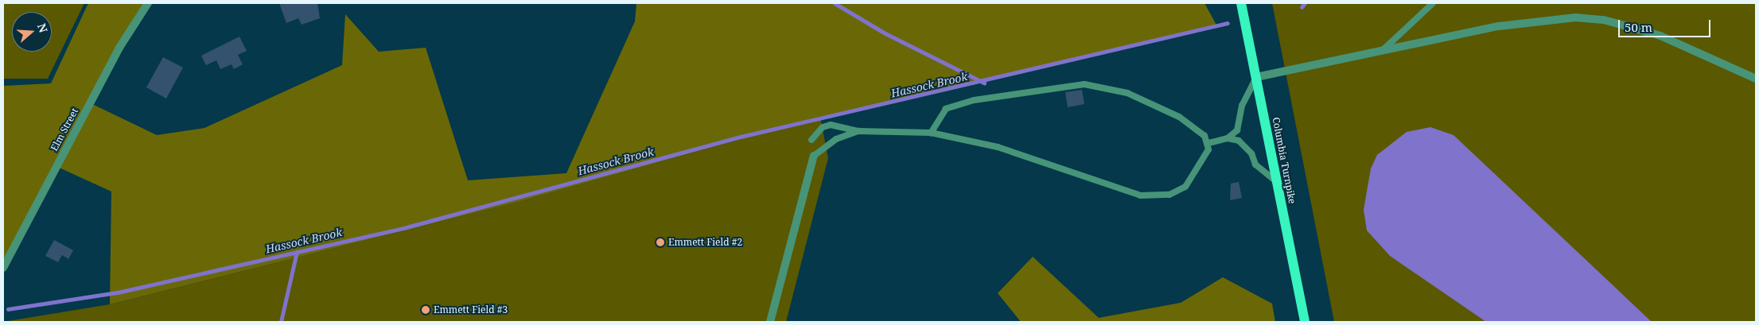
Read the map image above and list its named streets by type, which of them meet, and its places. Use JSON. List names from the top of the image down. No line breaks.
{"streets":{"main road":["Columbia Turnpike"],"street":["Elm Street"]},"water":["Hassock Brook"],"places":["Emmett Field #2","Emmett Field #3"],"scale_bar":"50 m","north":"right"}
